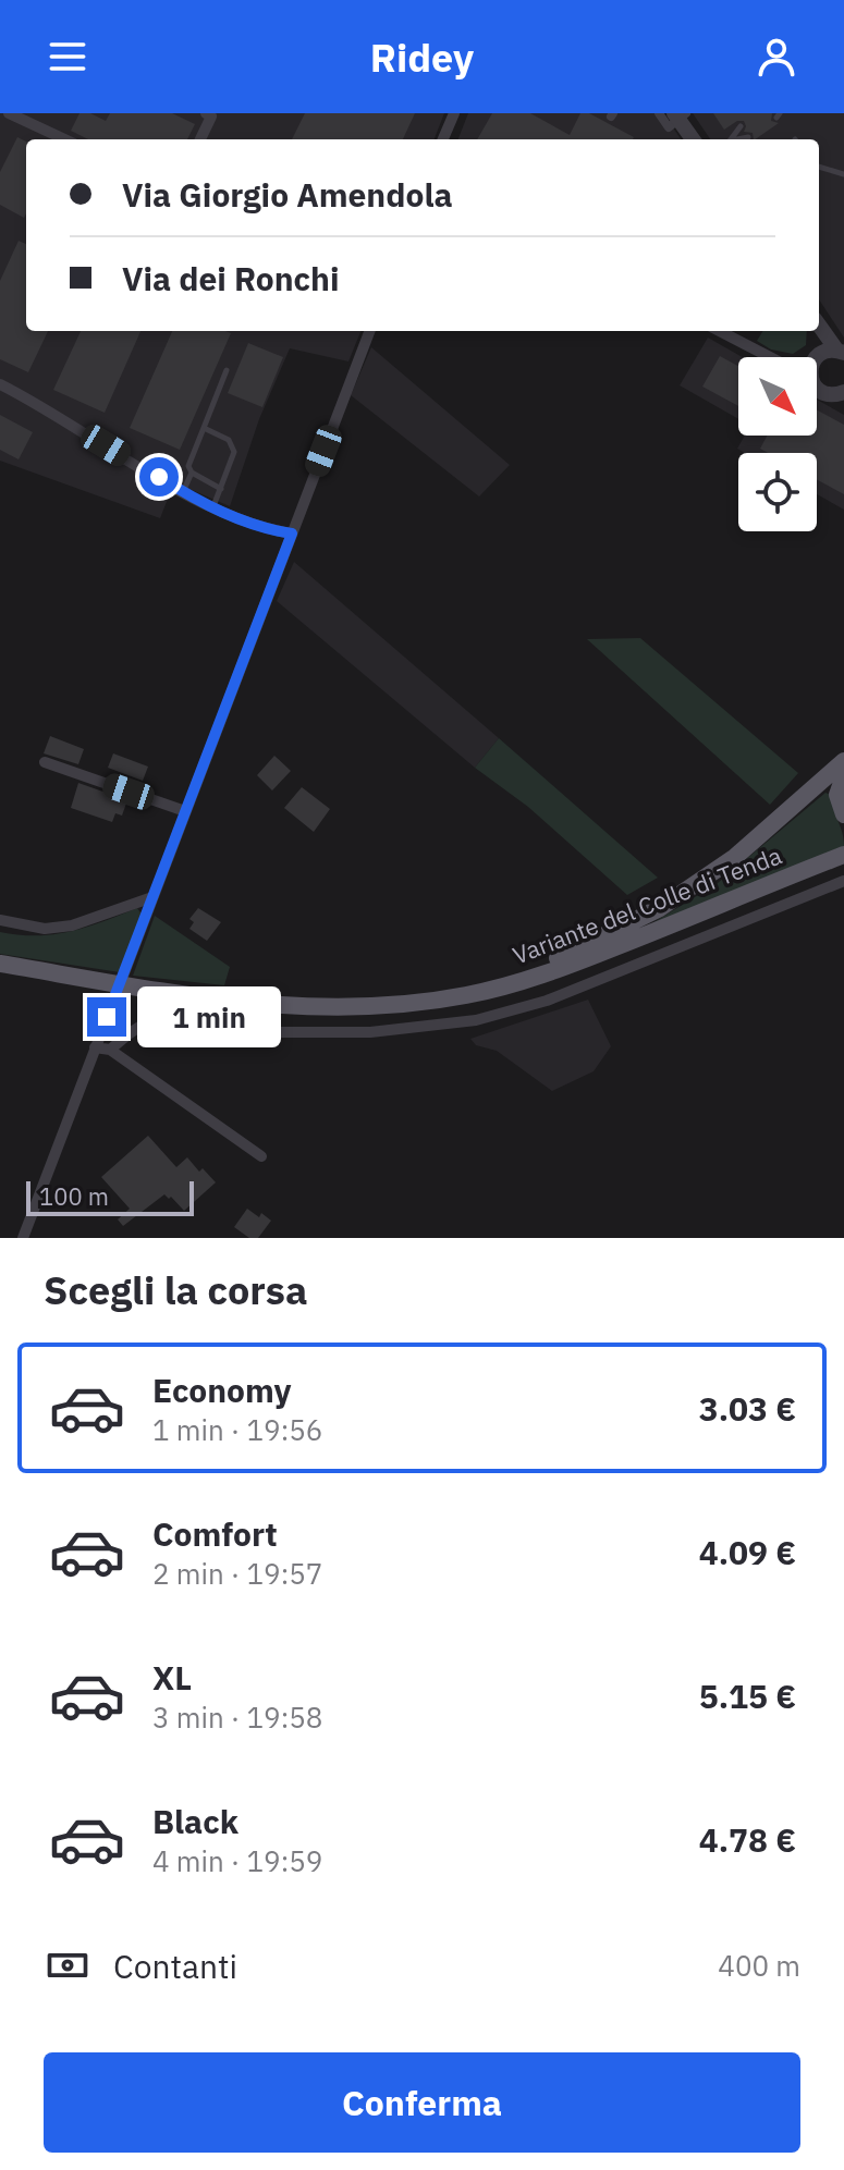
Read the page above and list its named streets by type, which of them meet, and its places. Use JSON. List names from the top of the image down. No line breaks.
{"streets":{"main road":["Variante del Colle di Tenda"]},"scale_bar":"100 m","north":"bottom right","page":{"header":"Ridey","banner":["Via Giorgio Amendola","Via dei Ronchi"],"bubble":"1 min","scale":"100 m","heading":"Scegli la corsa","list":[{"name":"Economy","note":"1 min · 19:56","value":"3.03 €"},{"name":"Comfort","note":"2 min · 19:57","value":"4.09 €"},{"name":"XL","note":"3 min · 19:58","value":"5.15 €"},{"name":"Black","note":"4 min · 19:59","value":"4.78 €"}],"pay":["Contanti","400 m"],"buttons":"Conferma"}}
